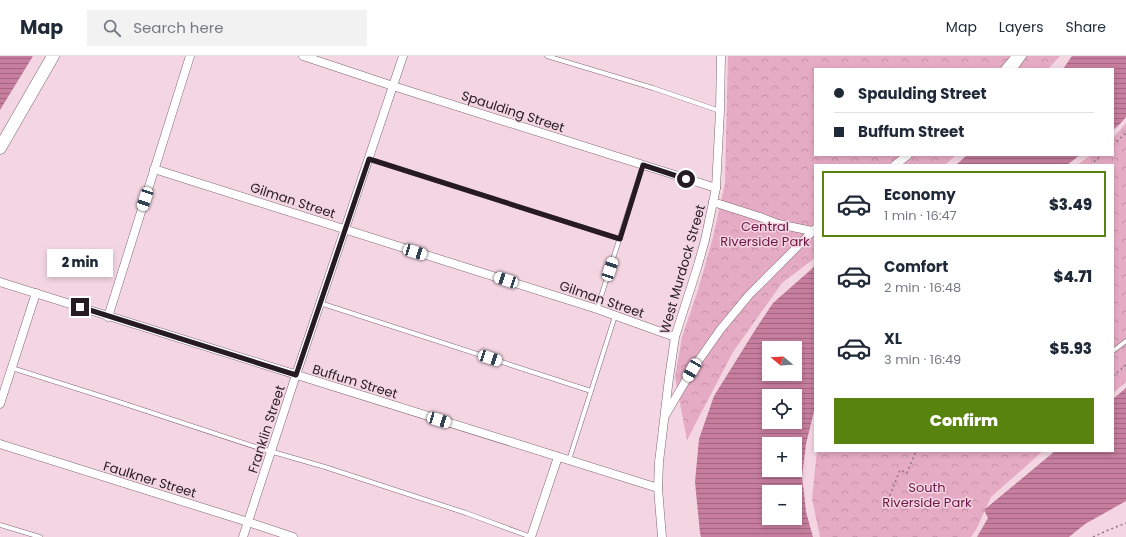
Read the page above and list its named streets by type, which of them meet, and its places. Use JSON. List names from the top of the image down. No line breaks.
{"streets":{"street":["Spaulding Street","Gilman Street","West Murdock Street","Buffum Street","Franklin Street","Faulkner Street"]},"crossings":[["Spaulding Street","West Murdock Street"],["Spaulding Street","Franklin Street"],["Gilman Street","West Murdock Street"],["Gilman Street","Franklin Street"],["West Murdock Street","Buffum Street"],["Buffum Street","Franklin Street"],["Franklin Street","Faulkner Street"]],"parks":["Central Riverside Park","South Riverside Park"],"north":"left","page":{"header":"Map","search":"Search here","nav":["Map","Layers","Share"],"banner":["Spaulding Street","Buffum Street"],"list":[{"name":"Economy","note":"1 min · 16:47","value":"$3.49"},{"name":"Comfort","note":"2 min · 16:48","value":"$4.71"},{"name":"XL","note":"3 min · 16:49","value":"$5.93"}],"bubble":"2 min","map_buttons":["+","−"],"buttons":"Confirm"}}
